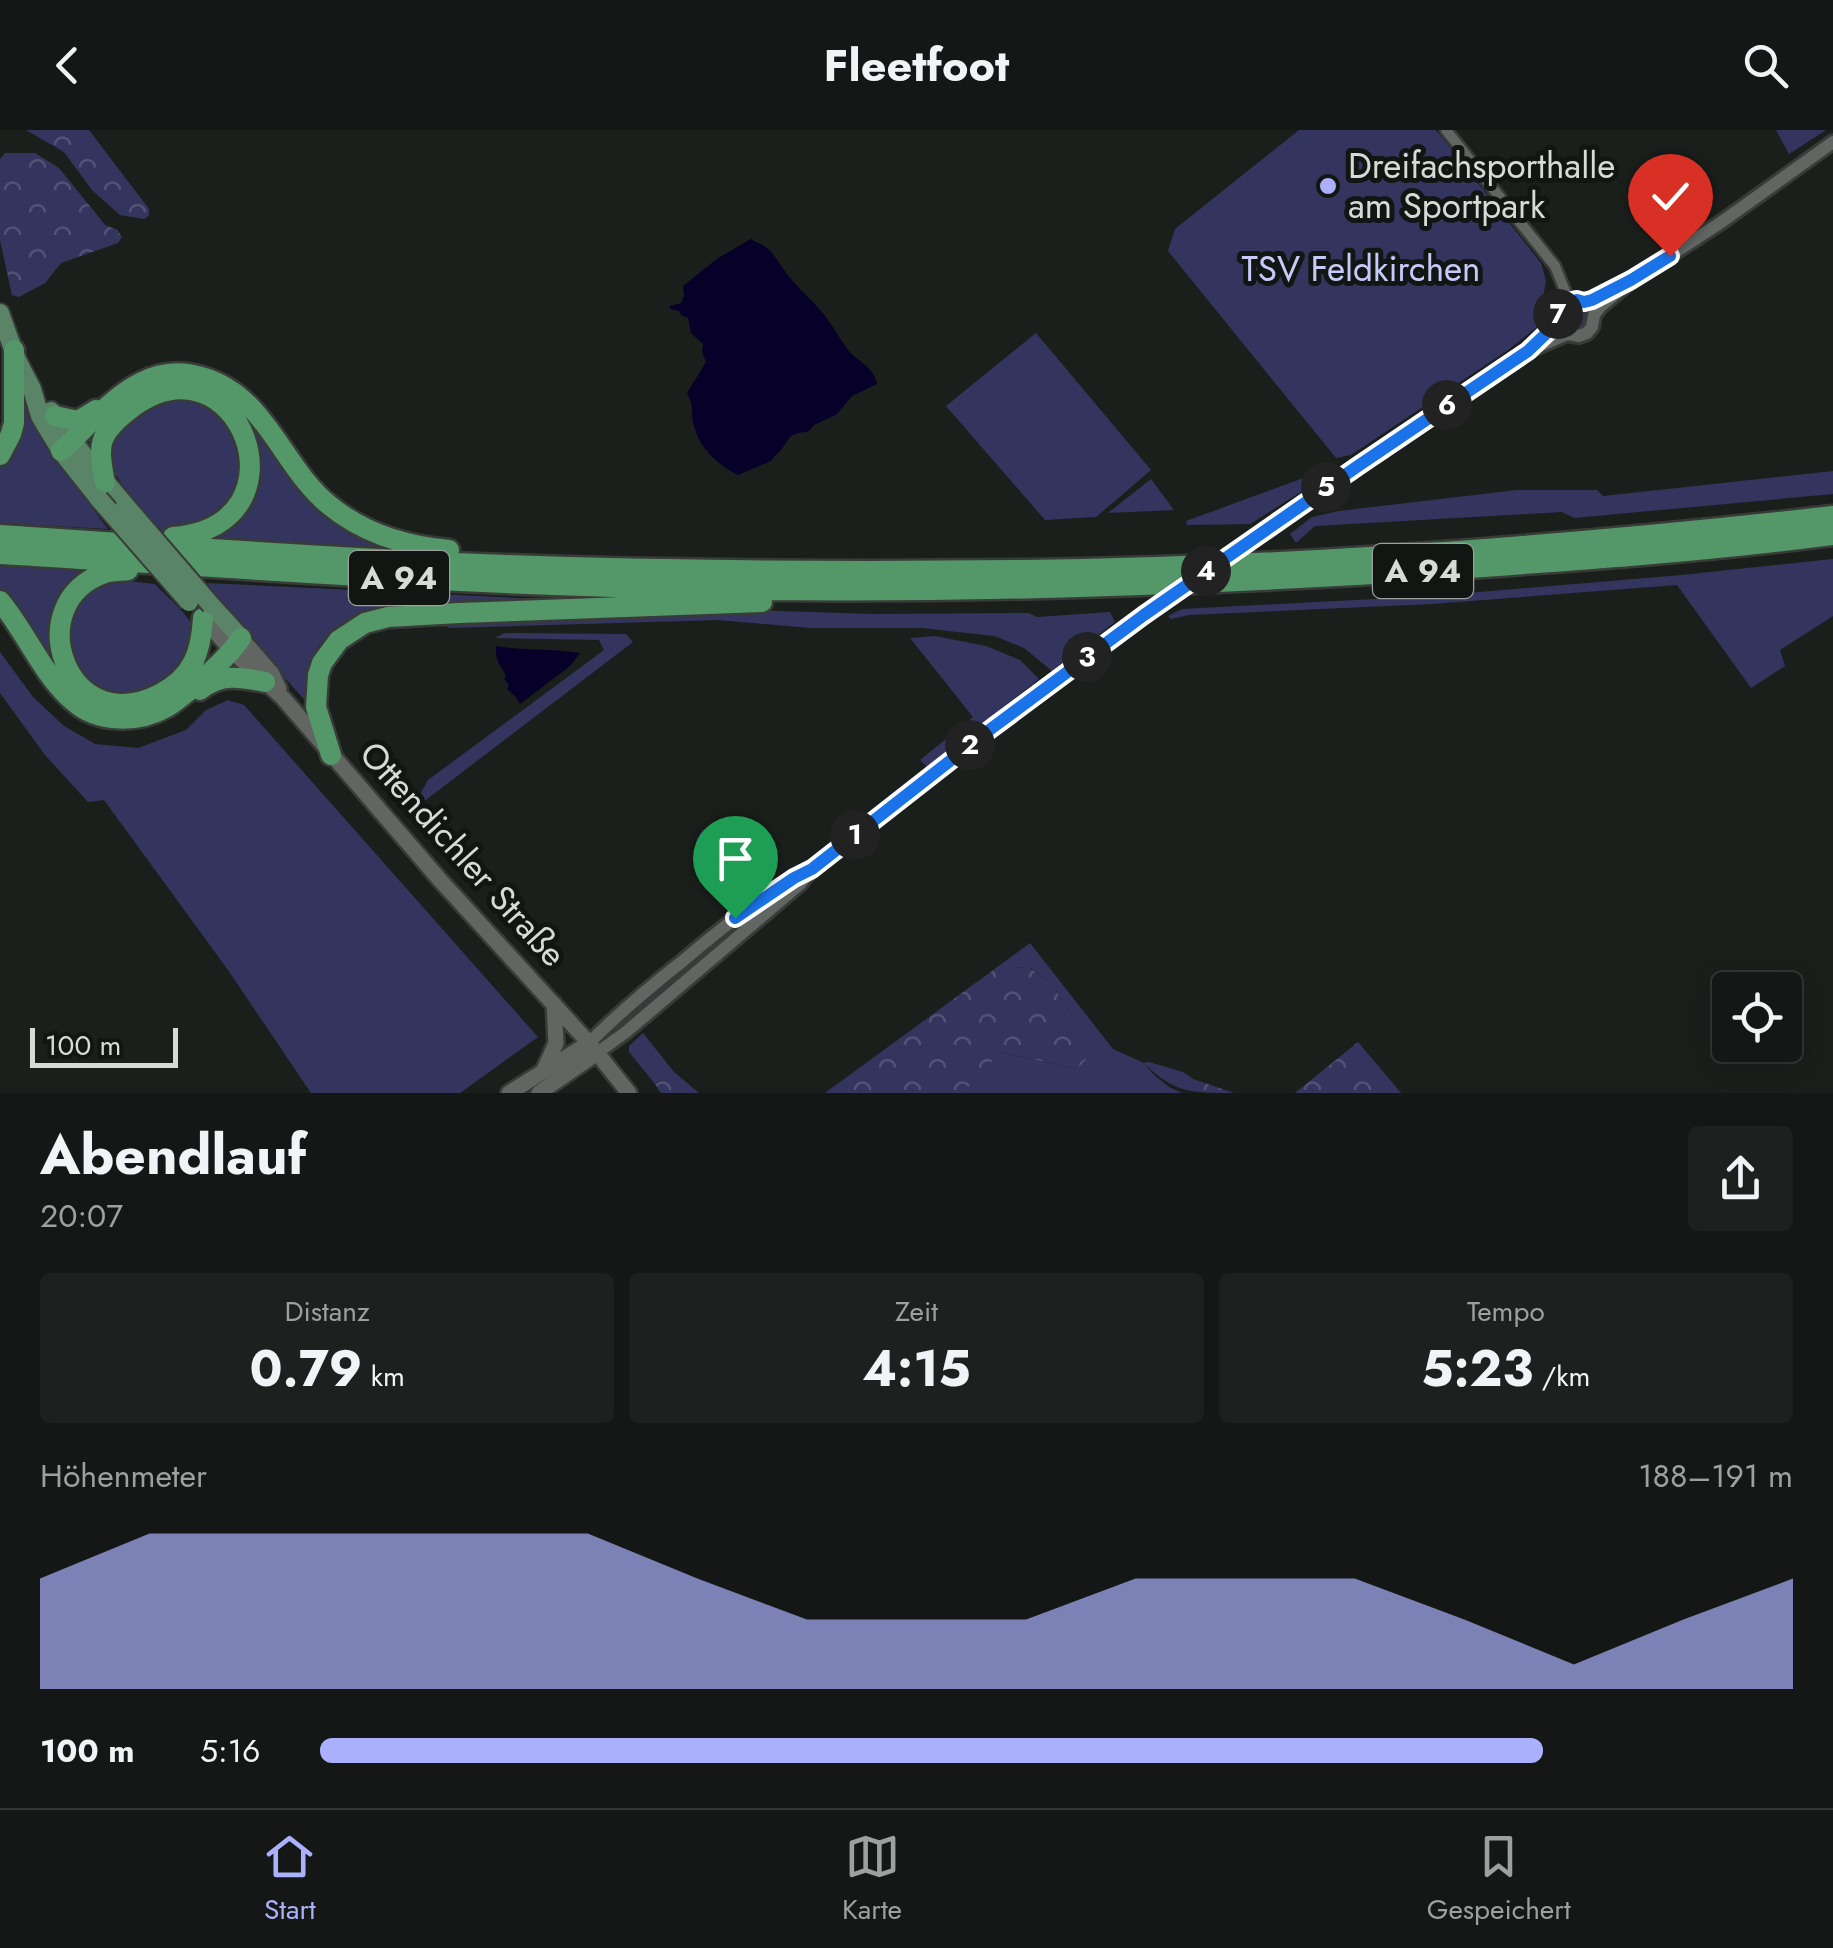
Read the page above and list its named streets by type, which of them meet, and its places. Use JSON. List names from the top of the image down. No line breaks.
{"streets":{"highway":["A 94"],"main road":["Ottendichler Straße"]},"parks":["TSV Feldkirchen"],"places":["Dreifachsporthalle am Sportpark"],"scale_bar":"100 m","page":{"header":"Fleetfoot","pins":["7","6","5","4","3","2","1"],"scale":"100 m","heading":["Abendlauf","20:07"],"stats":[["Distanz","0.79 km"],["Zeit","4:15"],["Tempo","5:23 /km"]],"chart":["Höhenmeter","188–191 m"],"list":[{"name":"100 m","note":"5:16"}],"tabs":["Start","Karte","Gespeichert"]}}
